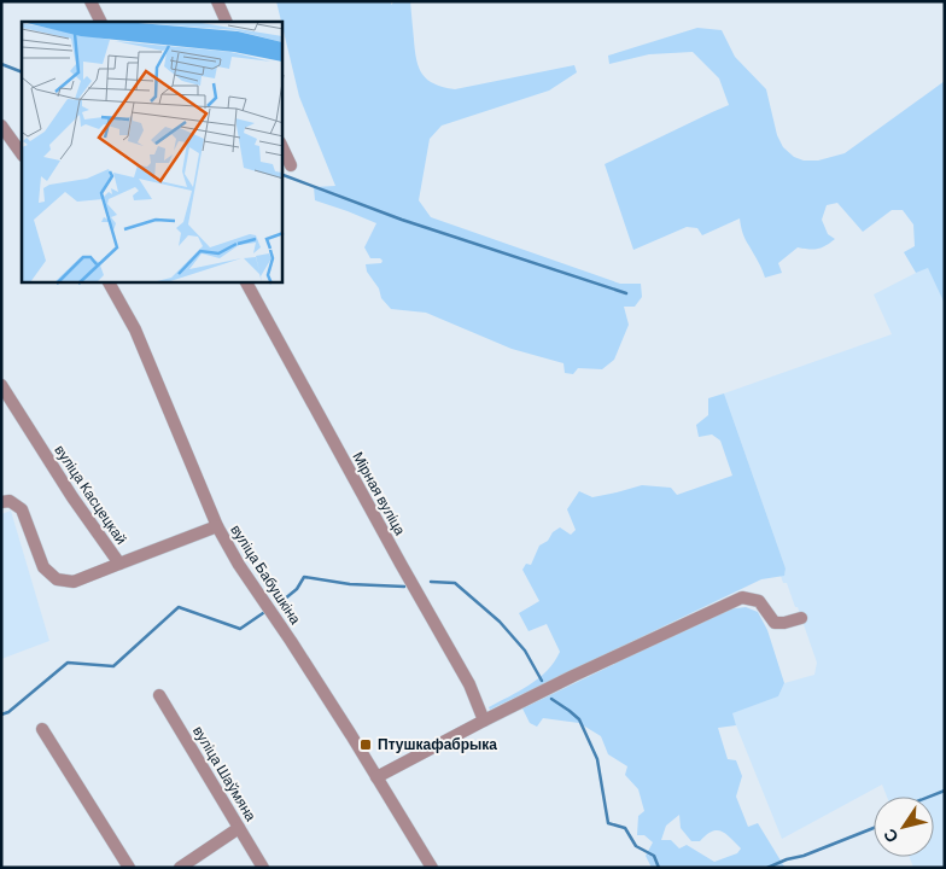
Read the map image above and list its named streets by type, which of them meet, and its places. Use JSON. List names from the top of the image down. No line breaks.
{"streets":{"street":["Мірная вуліца","вуліца Касцецкай","вуліца Бабушкіна","вуліца Шаўмяна"]},"crossings":[["вуліца Касцецкай","вуліца Бабушкіна"]],"places":{"transit":["Птушкафабрыка"]},"north":"bottom left"}
